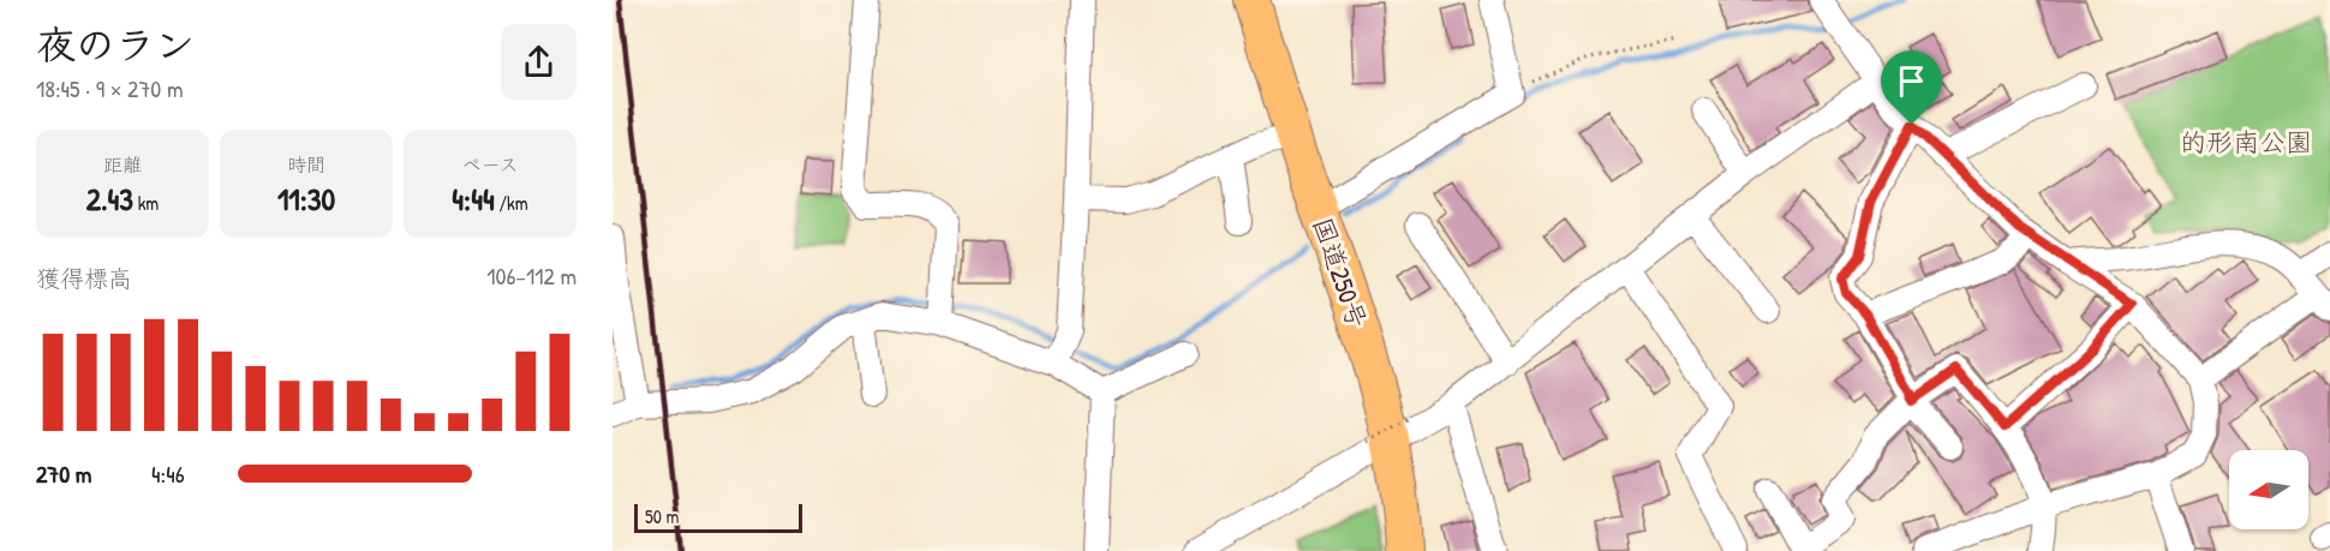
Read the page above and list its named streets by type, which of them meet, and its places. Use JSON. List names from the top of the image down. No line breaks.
{"streets":{"highway":["国道250号"]},"parks":["的形南公園"],"scale_bar":"50 m","north":"left","page":{"heading":["夜のラン","18:45 · 9 × 270 m"],"stats":[["距離","2.43 km"],["時間","11:30"],["ペース","4:44 /km"]],"chart":["獲得標高","106–112 m"],"list":[{"name":"270 m","note":"4:46"}],"scale":"50 m"}}
